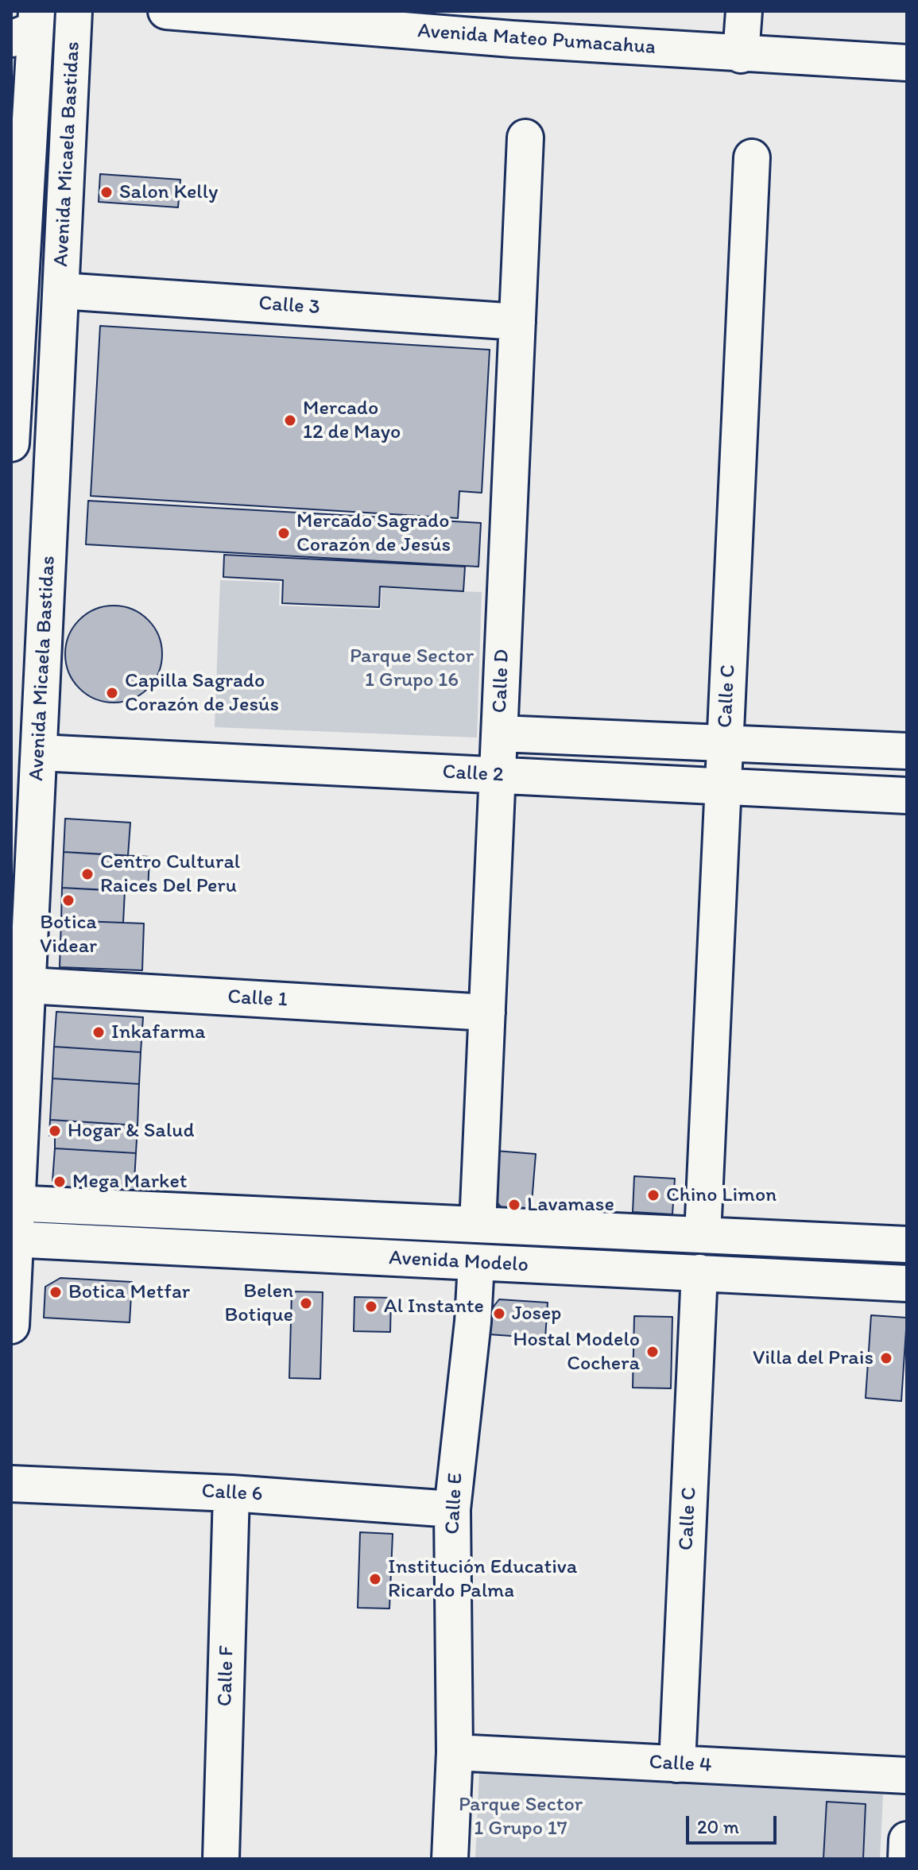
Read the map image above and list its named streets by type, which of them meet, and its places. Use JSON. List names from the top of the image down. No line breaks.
{"streets":{"street":["Avenida Mateo Pumacahua","Avenida Micaela Bastidas","Calle 3","Calle D","Calle C","Calle 2","Calle 1","Avenida Modelo","Calle 6","Calle E","Calle F","Calle 4"]},"crossings":[["Avenida Micaela Bastidas","Calle 3"],["Avenida Micaela Bastidas","Calle 2"],["Avenida Micaela Bastidas","Calle 1"],["Avenida Micaela Bastidas","Avenida Modelo"],["Calle 3","Calle D"],["Calle D","Calle 2"],["Calle D","Calle 1"],["Calle D","Avenida Modelo"],["Calle C","Calle 2"],["Calle C","Avenida Modelo"],["Calle C","Calle 4"],["Avenida Modelo","Calle E"],["Calle 6","Calle E"],["Calle 6","Calle F"],["Calle E","Calle 4"]],"parks":["Parque Sector 1 Grupo 16","Parque Sector 1 Grupo 17"],"places":["Salon Kelly","Mercado 12 de Mayo","Mercado Sagrado Corazón de Jesús","Capilla Sagrado Corazón de Jesús","Centro Cultural Raices Del Peru","Botica Videar","Inkafarma","Hogar & Salud","Mega Market","Chino Limon","Lavamase","Botica Metfar","Belen Botique","Al Instante","Josep","Hostal Modelo Cochera","Villa del Prais","Institución Educativa Ricardo Palma"],"scale_bar":"20 m"}
